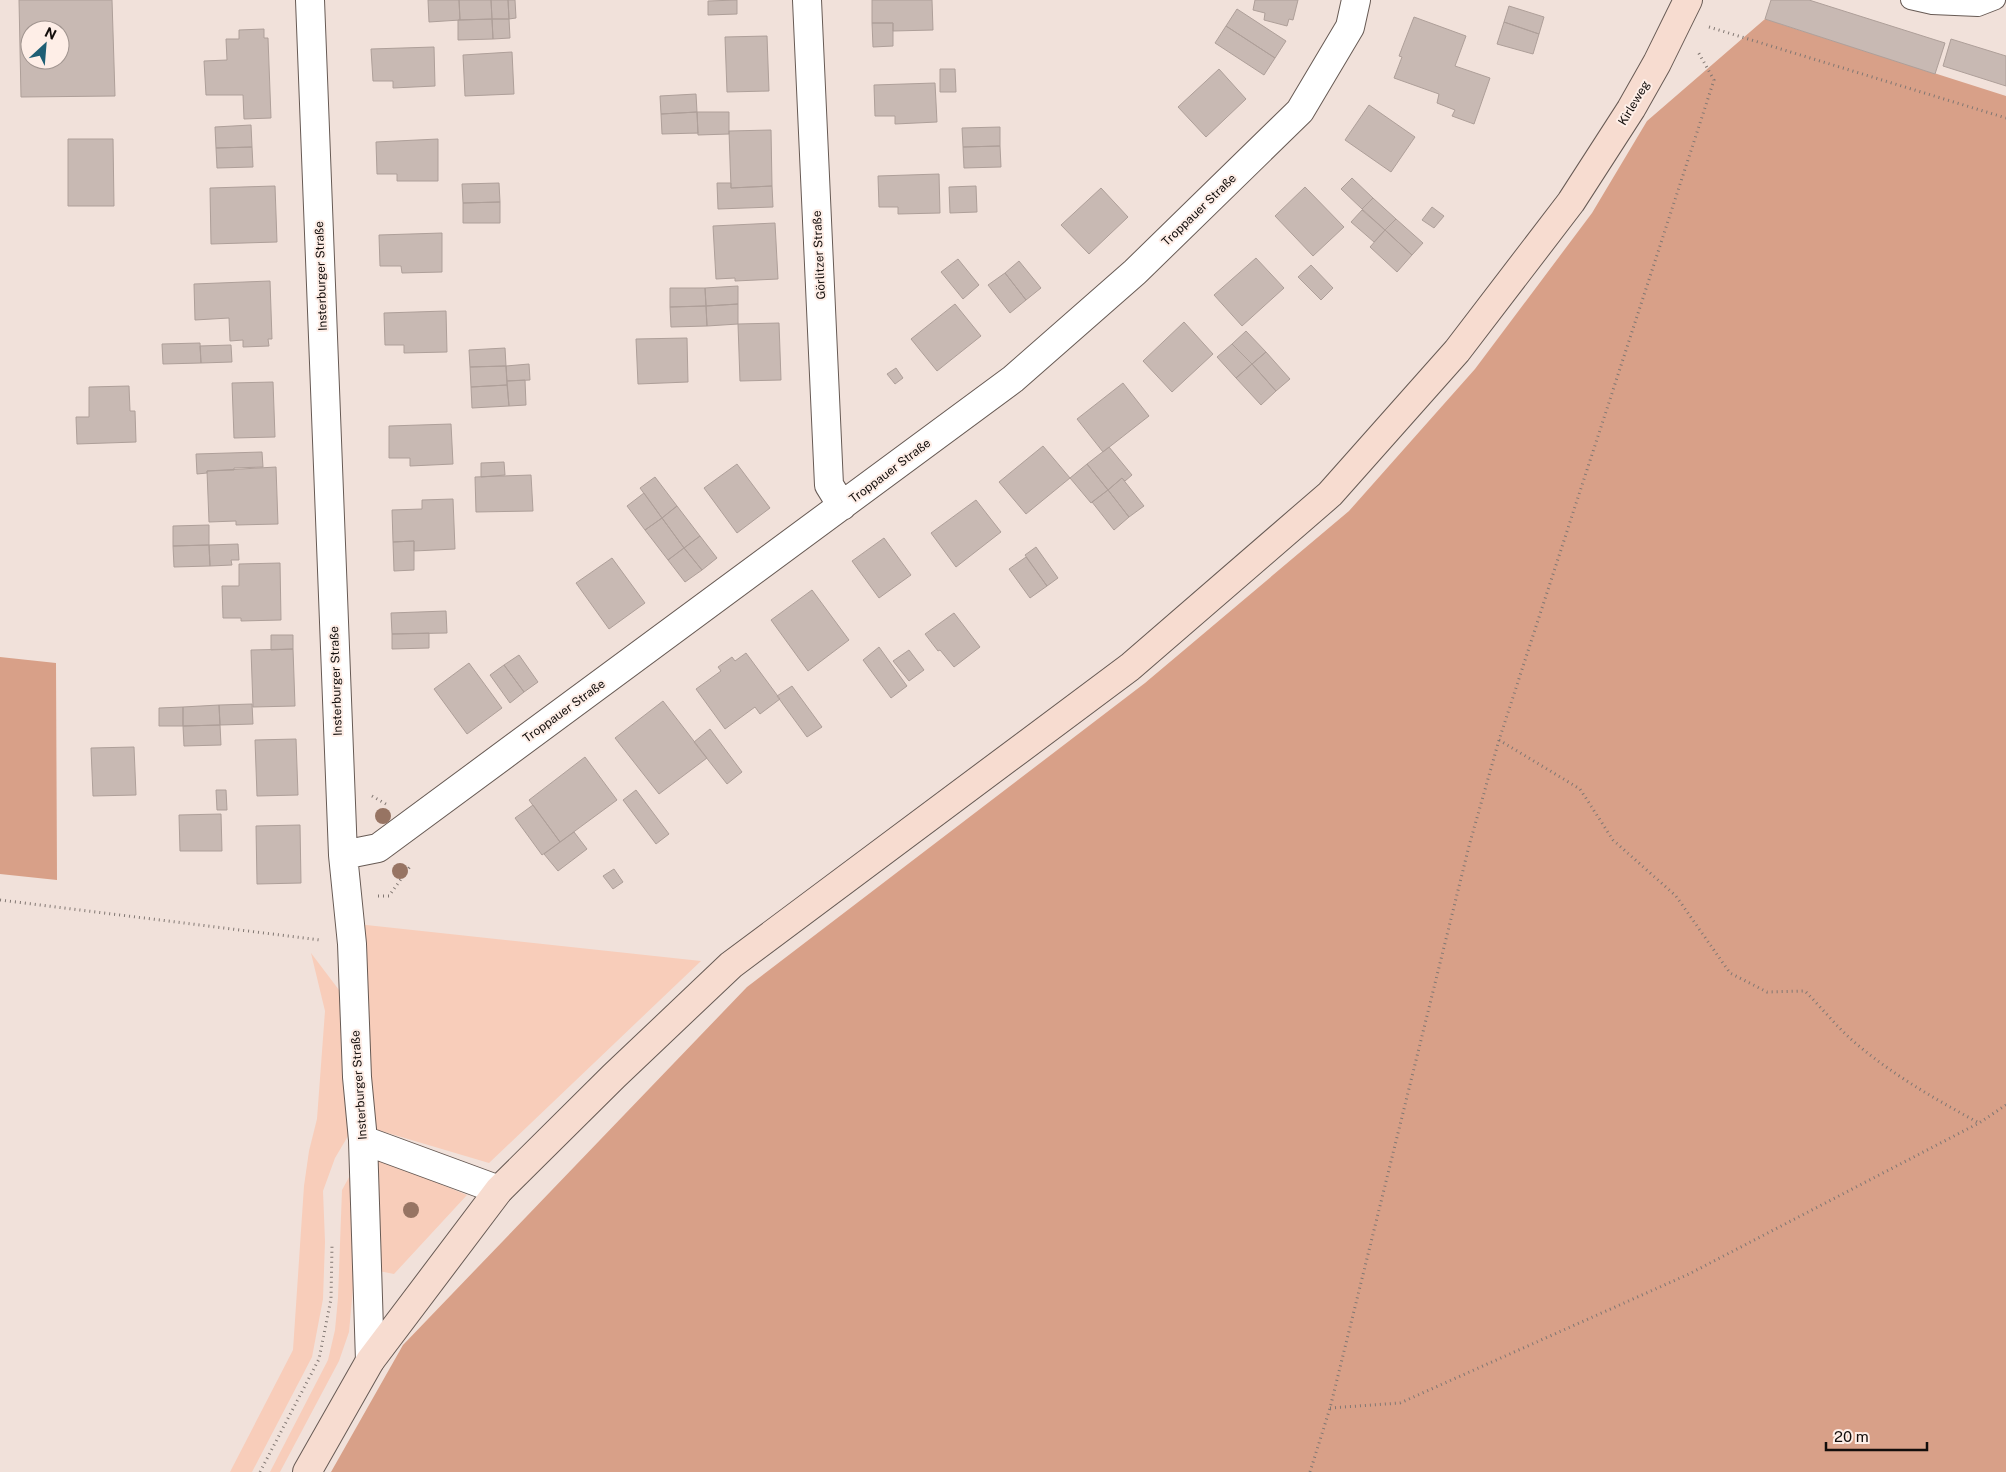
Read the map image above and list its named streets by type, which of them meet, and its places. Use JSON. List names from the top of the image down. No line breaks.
{"streets":{"street":["Kirleweg","Troppauer Straße","Görlitzer Straße","Insterburger Straße"]},"crossings":[["Kirleweg","Insterburger Straße"],["Troppauer Straße","Görlitzer Straße"],["Troppauer Straße","Insterburger Straße"]],"scale_bar":"20 m","north":"top right"}
